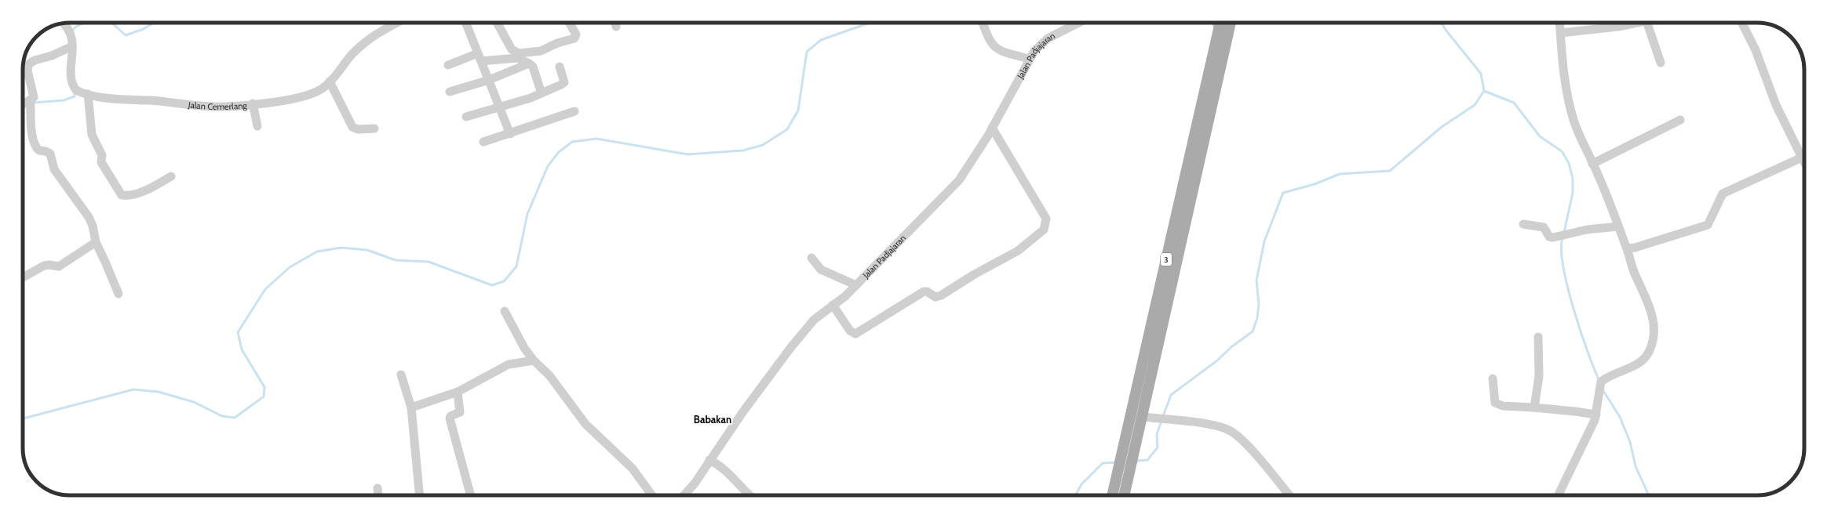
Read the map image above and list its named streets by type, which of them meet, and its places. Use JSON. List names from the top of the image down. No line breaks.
{"streets":{"main road":["3"],"street":["Jalan Padjajaran","Jalan Cemerlang"]},"districts":["Babakan"]}
